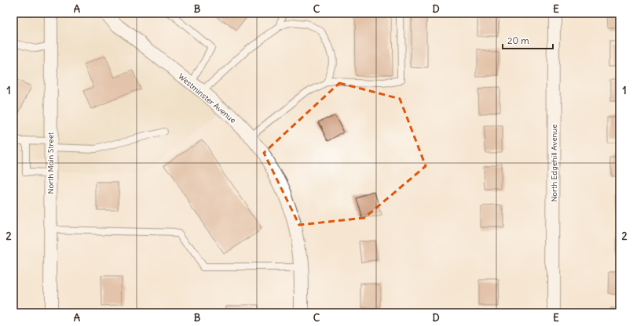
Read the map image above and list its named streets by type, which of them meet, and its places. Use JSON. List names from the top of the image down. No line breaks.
{"streets":{"street":["Westminster Avenue","North Main Street","North Edgehill Avenue"]},"scale_bar":"20 m","grid":{"columns":["A","B","C","D","E"],"rows":["1","2"]}}
